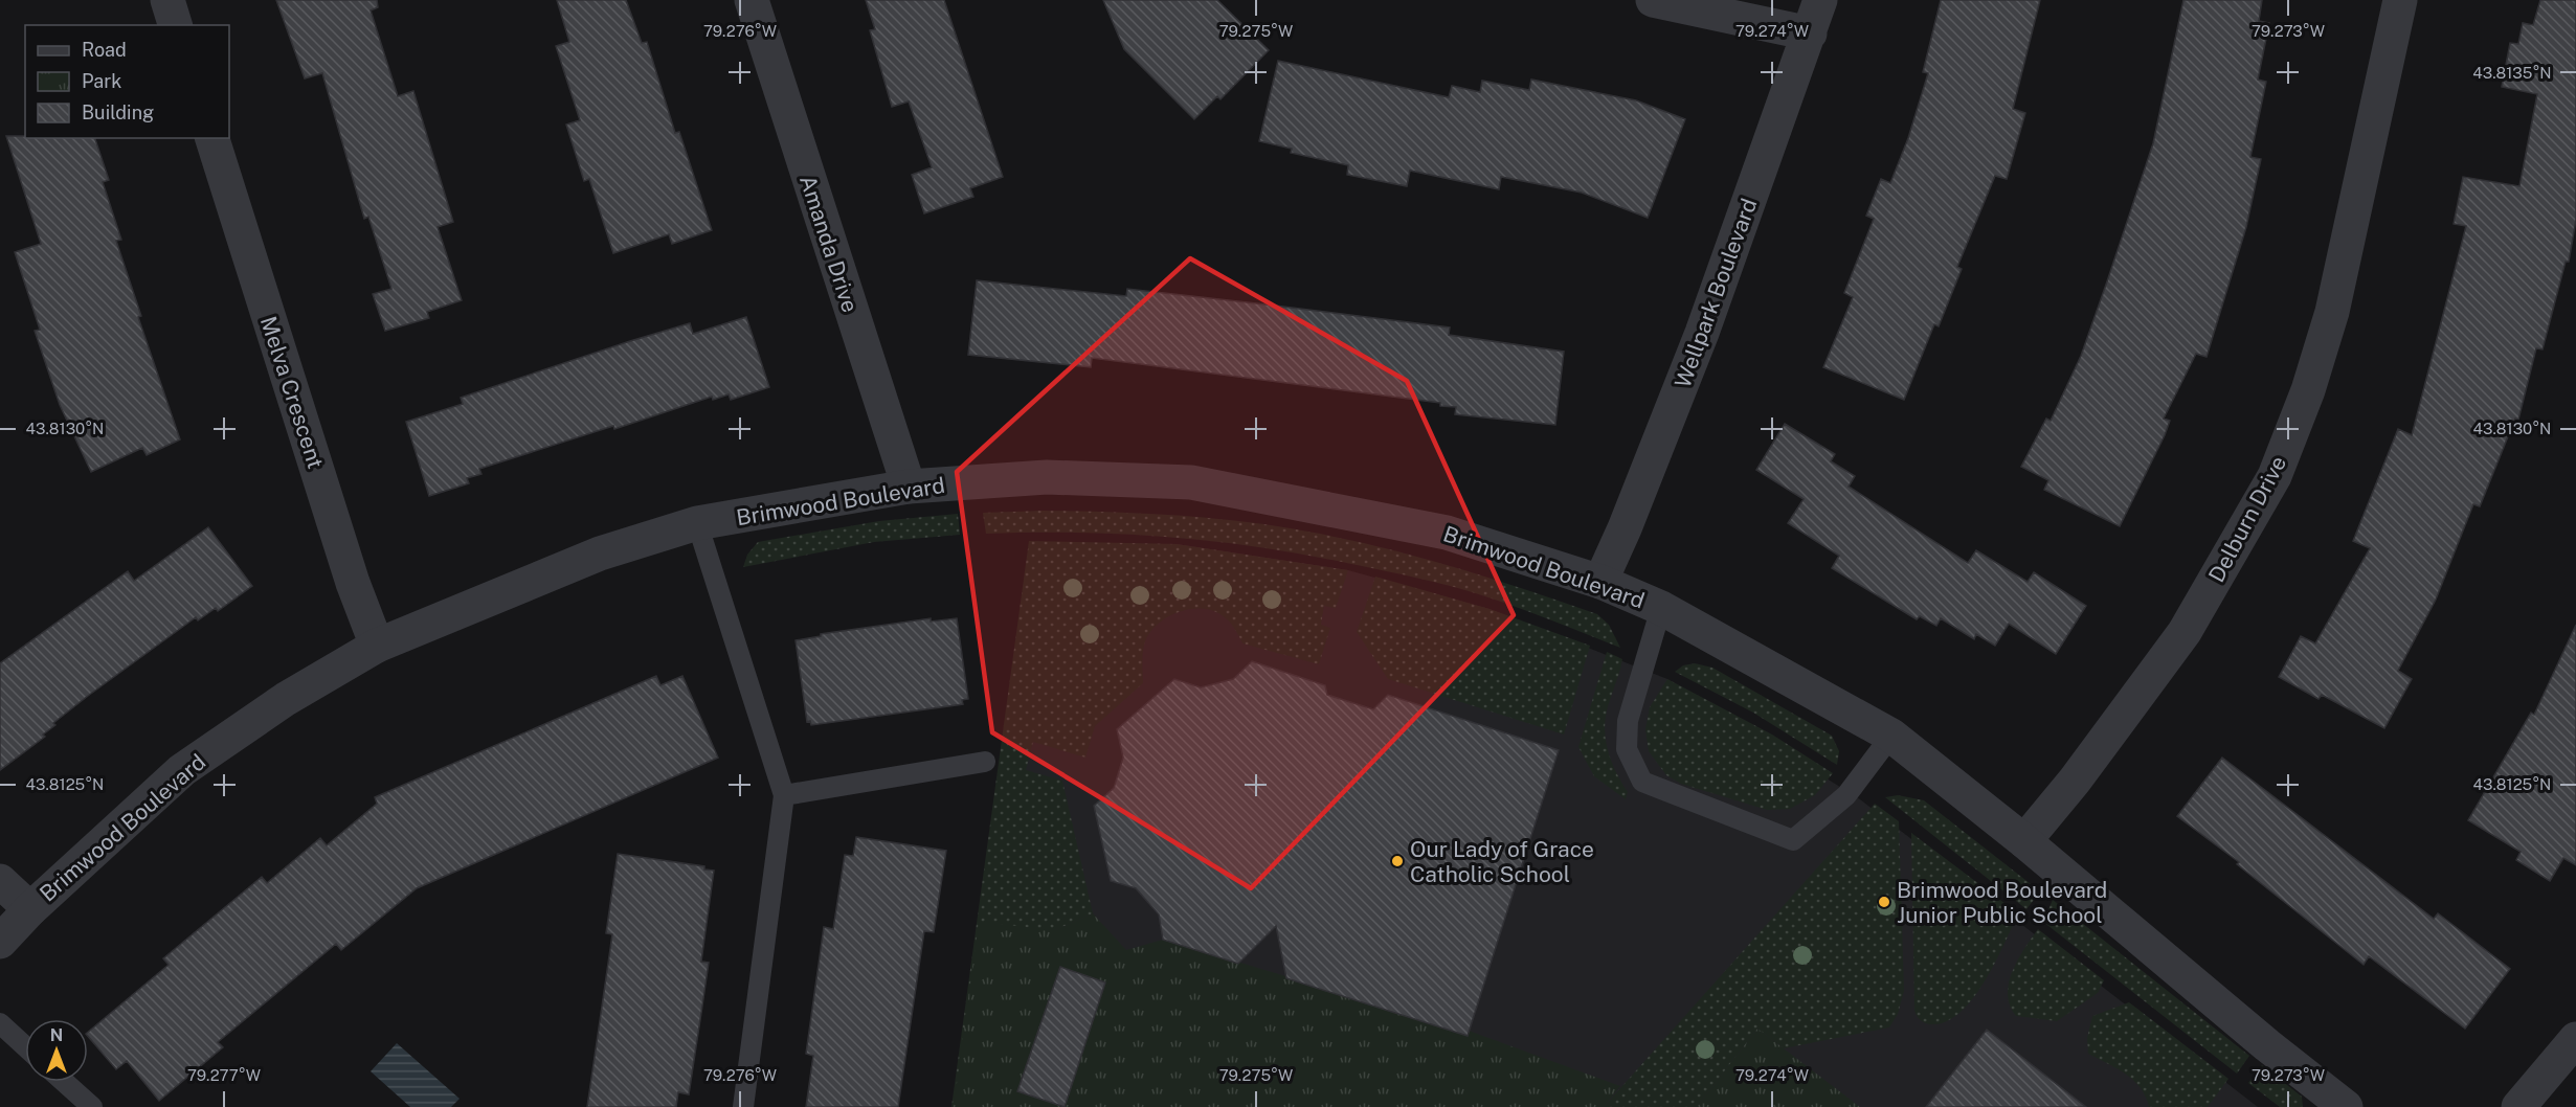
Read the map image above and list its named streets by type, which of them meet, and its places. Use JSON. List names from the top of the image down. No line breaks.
{"streets":{"street":["Amanda Drive","Wellpark Boulevard","Melva Crescent","Brimwood Boulevard","Delburn Drive"]},"crossings":[["Amanda Drive","Brimwood Boulevard"],["Wellpark Boulevard","Brimwood Boulevard"],["Melva Crescent","Brimwood Boulevard"],["Brimwood Boulevard","Delburn Drive"]],"places":["Our Lady of Grace Catholic School","Brimwood Boulevard Junior Public School"],"legend":["Road","Park","Building"],"north":"top","coordinates":["79.276°W","79.275°W","79.274°W","79.273°W","43.8135°N","43.8130°N","43.8125°N","79.277°W"]}
